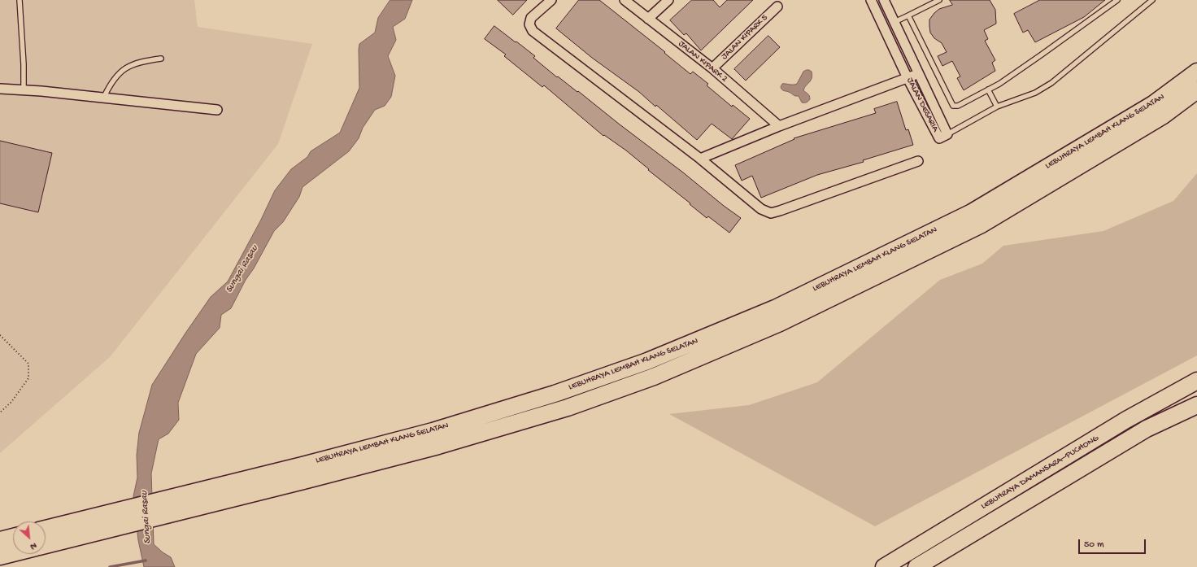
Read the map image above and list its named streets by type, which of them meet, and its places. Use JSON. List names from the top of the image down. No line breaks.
{"streets":{"highway":["LEBUHRAYA LEMBAH KLANG SELATAN","LEBUHRAYA DAMANSARA–PUCHONG"],"street":["JALAN KIPARK 5","JALAN KIPARK 2","JALAN DESARIA"]},"crossings":[["JALAN KIPARK 5","JALAN KIPARK 2"]],"water":["Sungai Rasau"],"scale_bar":"50 m","north":"bottom right"}
